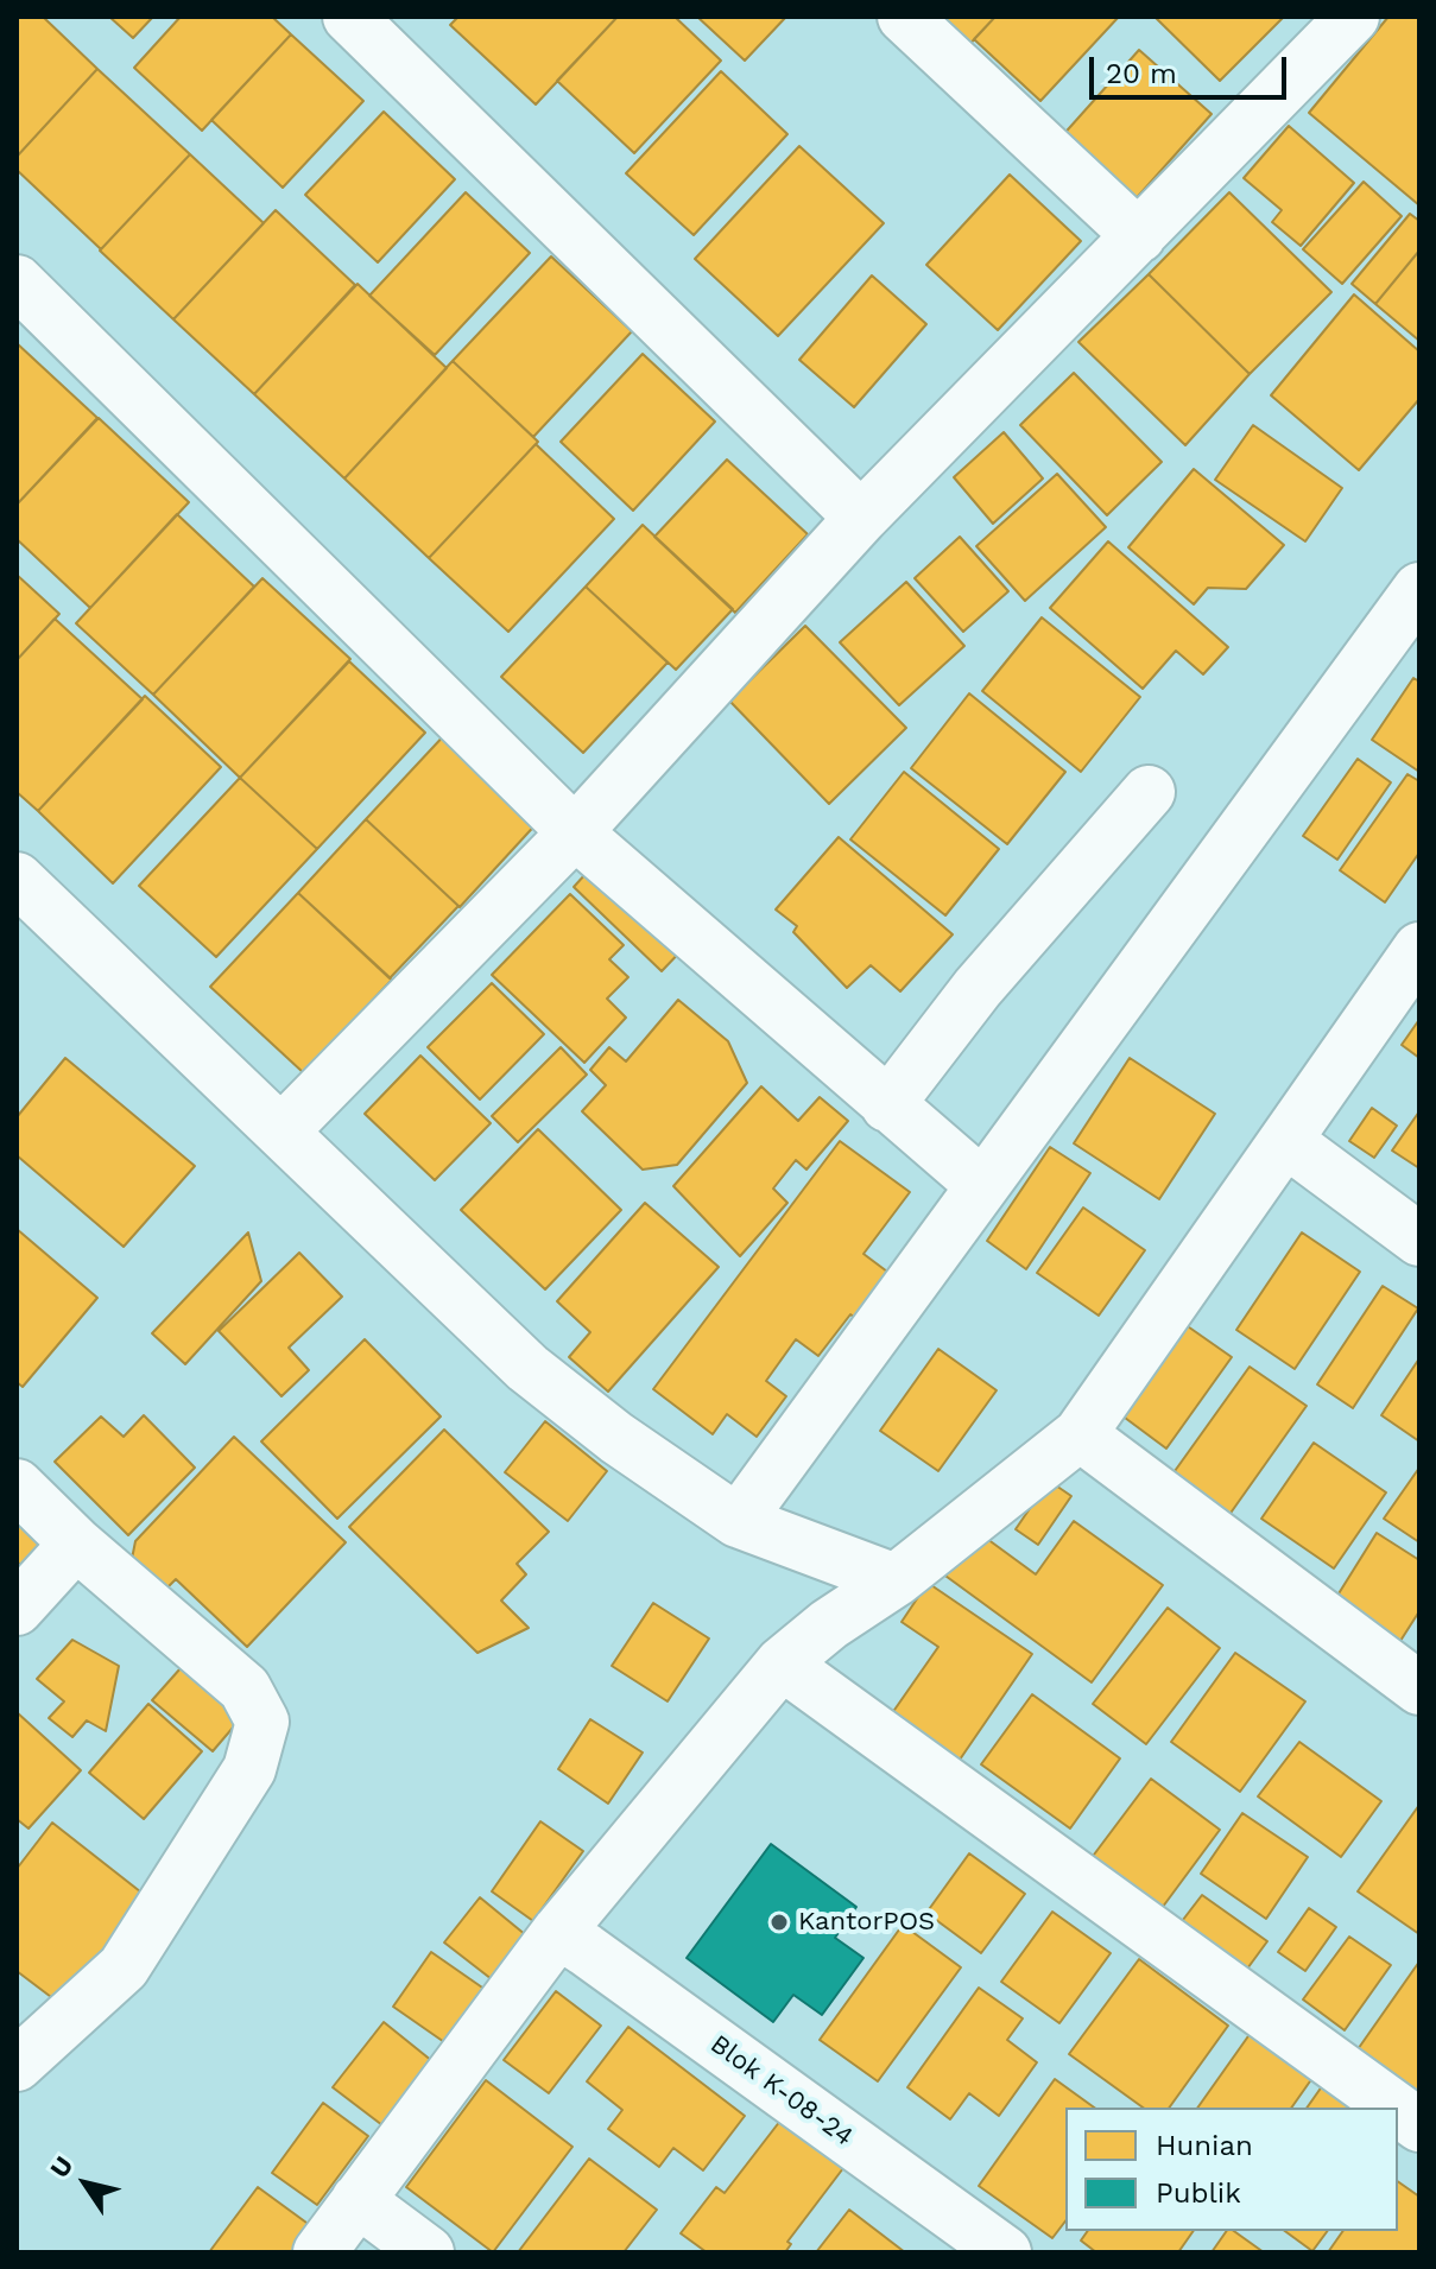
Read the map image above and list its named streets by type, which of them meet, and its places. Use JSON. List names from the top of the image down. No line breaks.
{"streets":{"street":["Blok K-08-24"]},"places":["KantorPOS"],"legend":["Hunian","Publik"],"scale_bar":"20 m","north":"top left"}
